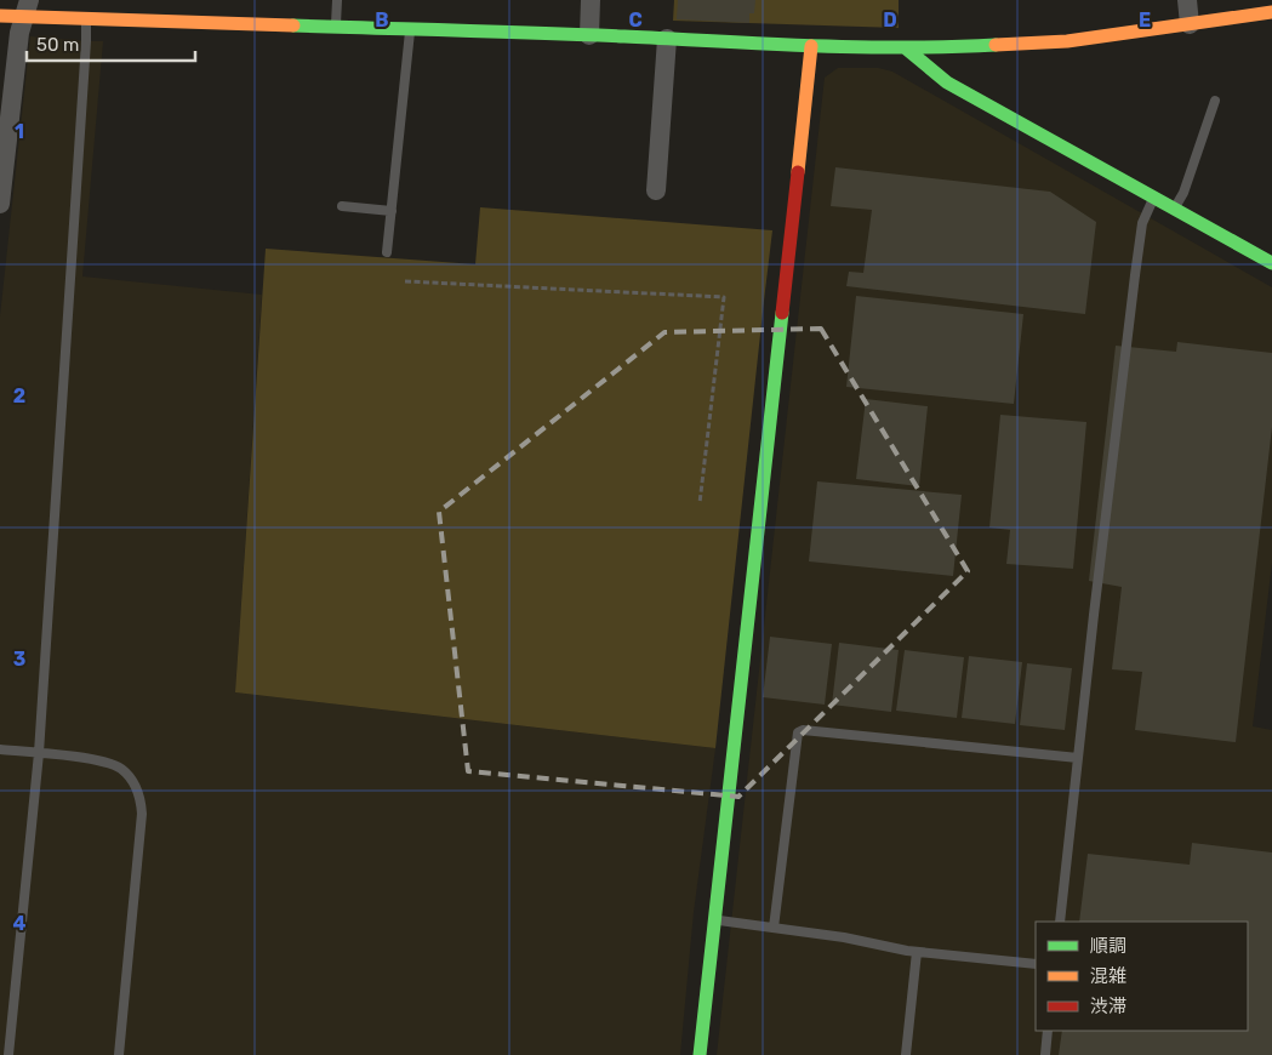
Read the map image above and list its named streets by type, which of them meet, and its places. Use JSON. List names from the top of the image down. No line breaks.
{"legend":["順調","混雑","渋滞"],"scale_bar":"50 m","grid":{"columns":["B","C","D","E"],"rows":["1","2","3","4"]}}
